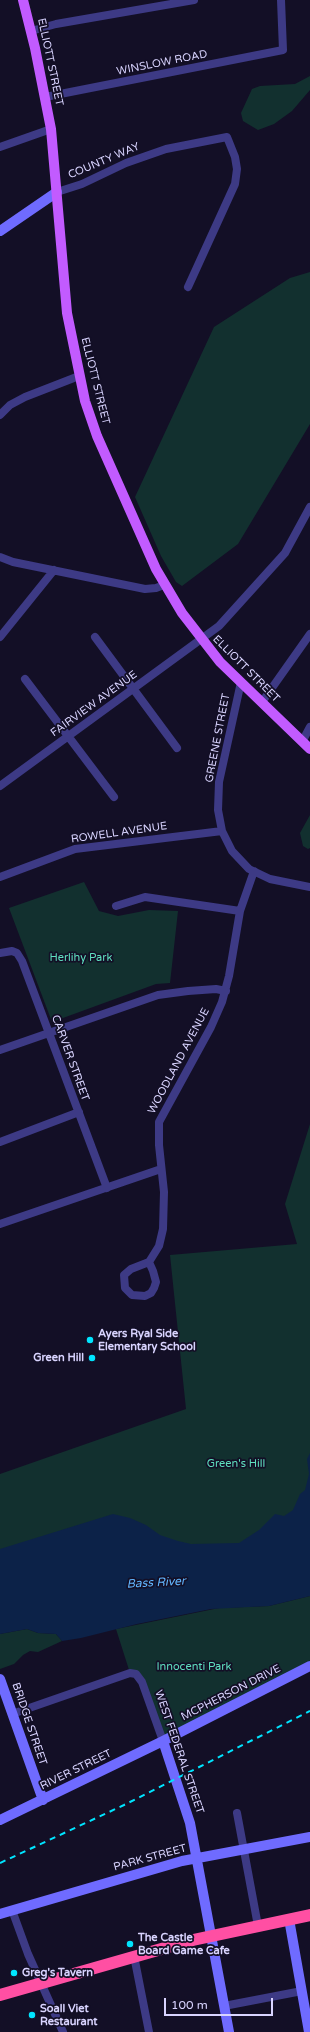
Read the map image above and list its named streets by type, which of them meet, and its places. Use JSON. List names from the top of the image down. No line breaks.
{"streets":{"main road":["ELLIOTT STREET"],"street":["WINSLOW ROAD","COUNTY WAY","FAIRVIEW AVENUE","GREENE STREET","ROWELL AVENUE","CARVER STREET","WOODLAND AVENUE","MCPHERSON DRIVE","BRIDGE STREET","WEST FEDERAL STREET","RIVER STREET","PARK STREET"]},"crossings":[["ELLIOTT STREET","WINSLOW ROAD"],["ELLIOTT STREET","COUNTY WAY"],["ELLIOTT STREET","FAIRVIEW AVENUE"],["ELLIOTT STREET","GREENE STREET"],["GREENE STREET","ROWELL AVENUE"],["GREENE STREET","WOODLAND AVENUE"],["MCPHERSON DRIVE","WEST FEDERAL STREET"],["MCPHERSON DRIVE","RIVER STREET"],["BRIDGE STREET","WEST FEDERAL STREET"],["BRIDGE STREET","RIVER STREET"],["WEST FEDERAL STREET","RIVER STREET"],["WEST FEDERAL STREET","PARK STREET"]],"water":["Bass River"],"parks":["Herlihy Park","Green's Hill","Innocenti Park"],"places":["Ayers Ryal Side Elementary School","Green Hill","The Castle Board Game Cafe","Greg's Tavern","Soall Viet Restaurant"],"scale_bar":"100 m"}
